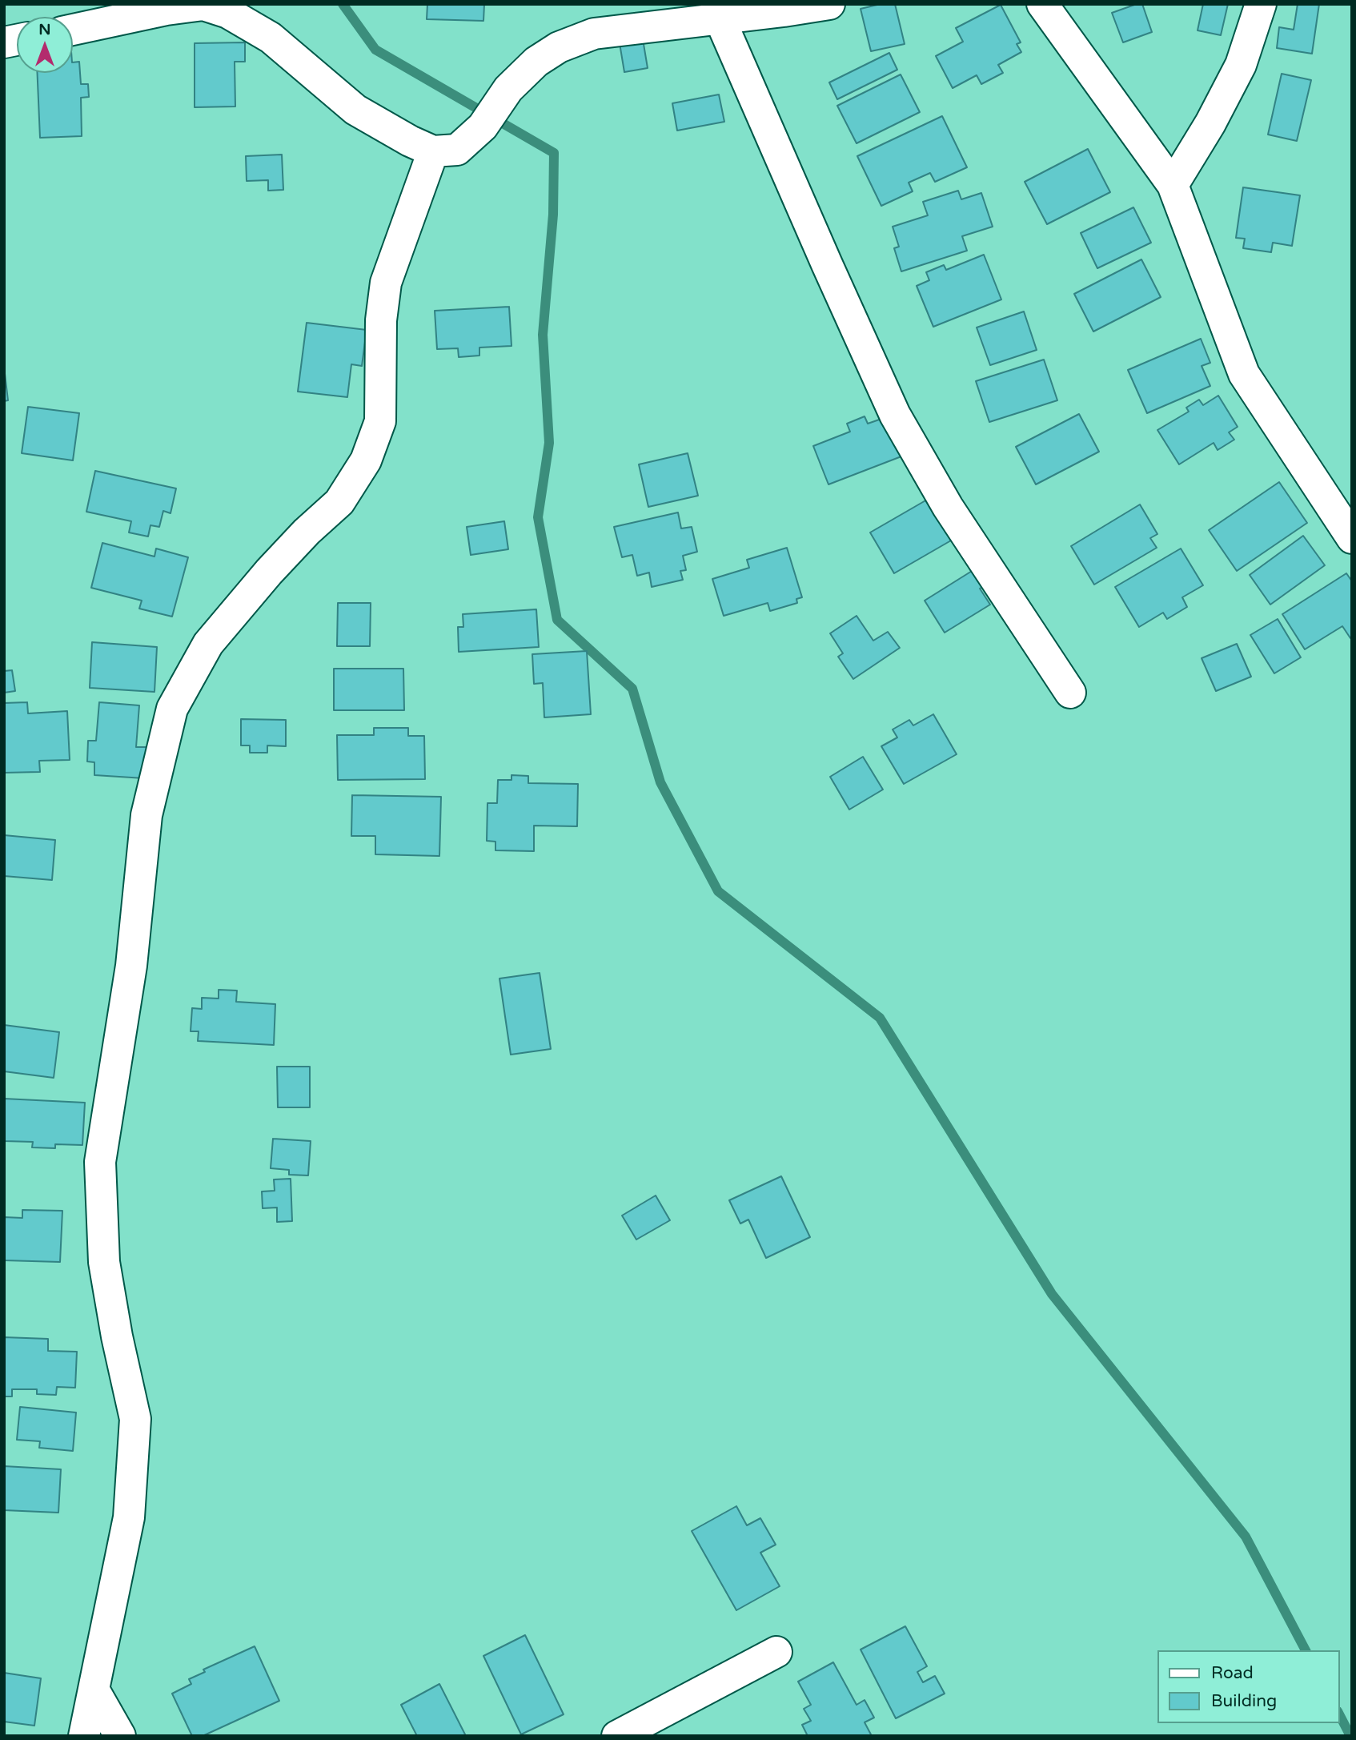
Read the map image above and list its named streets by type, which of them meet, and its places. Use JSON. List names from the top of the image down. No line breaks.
{"legend":["Road","Building"],"north":"top"}
